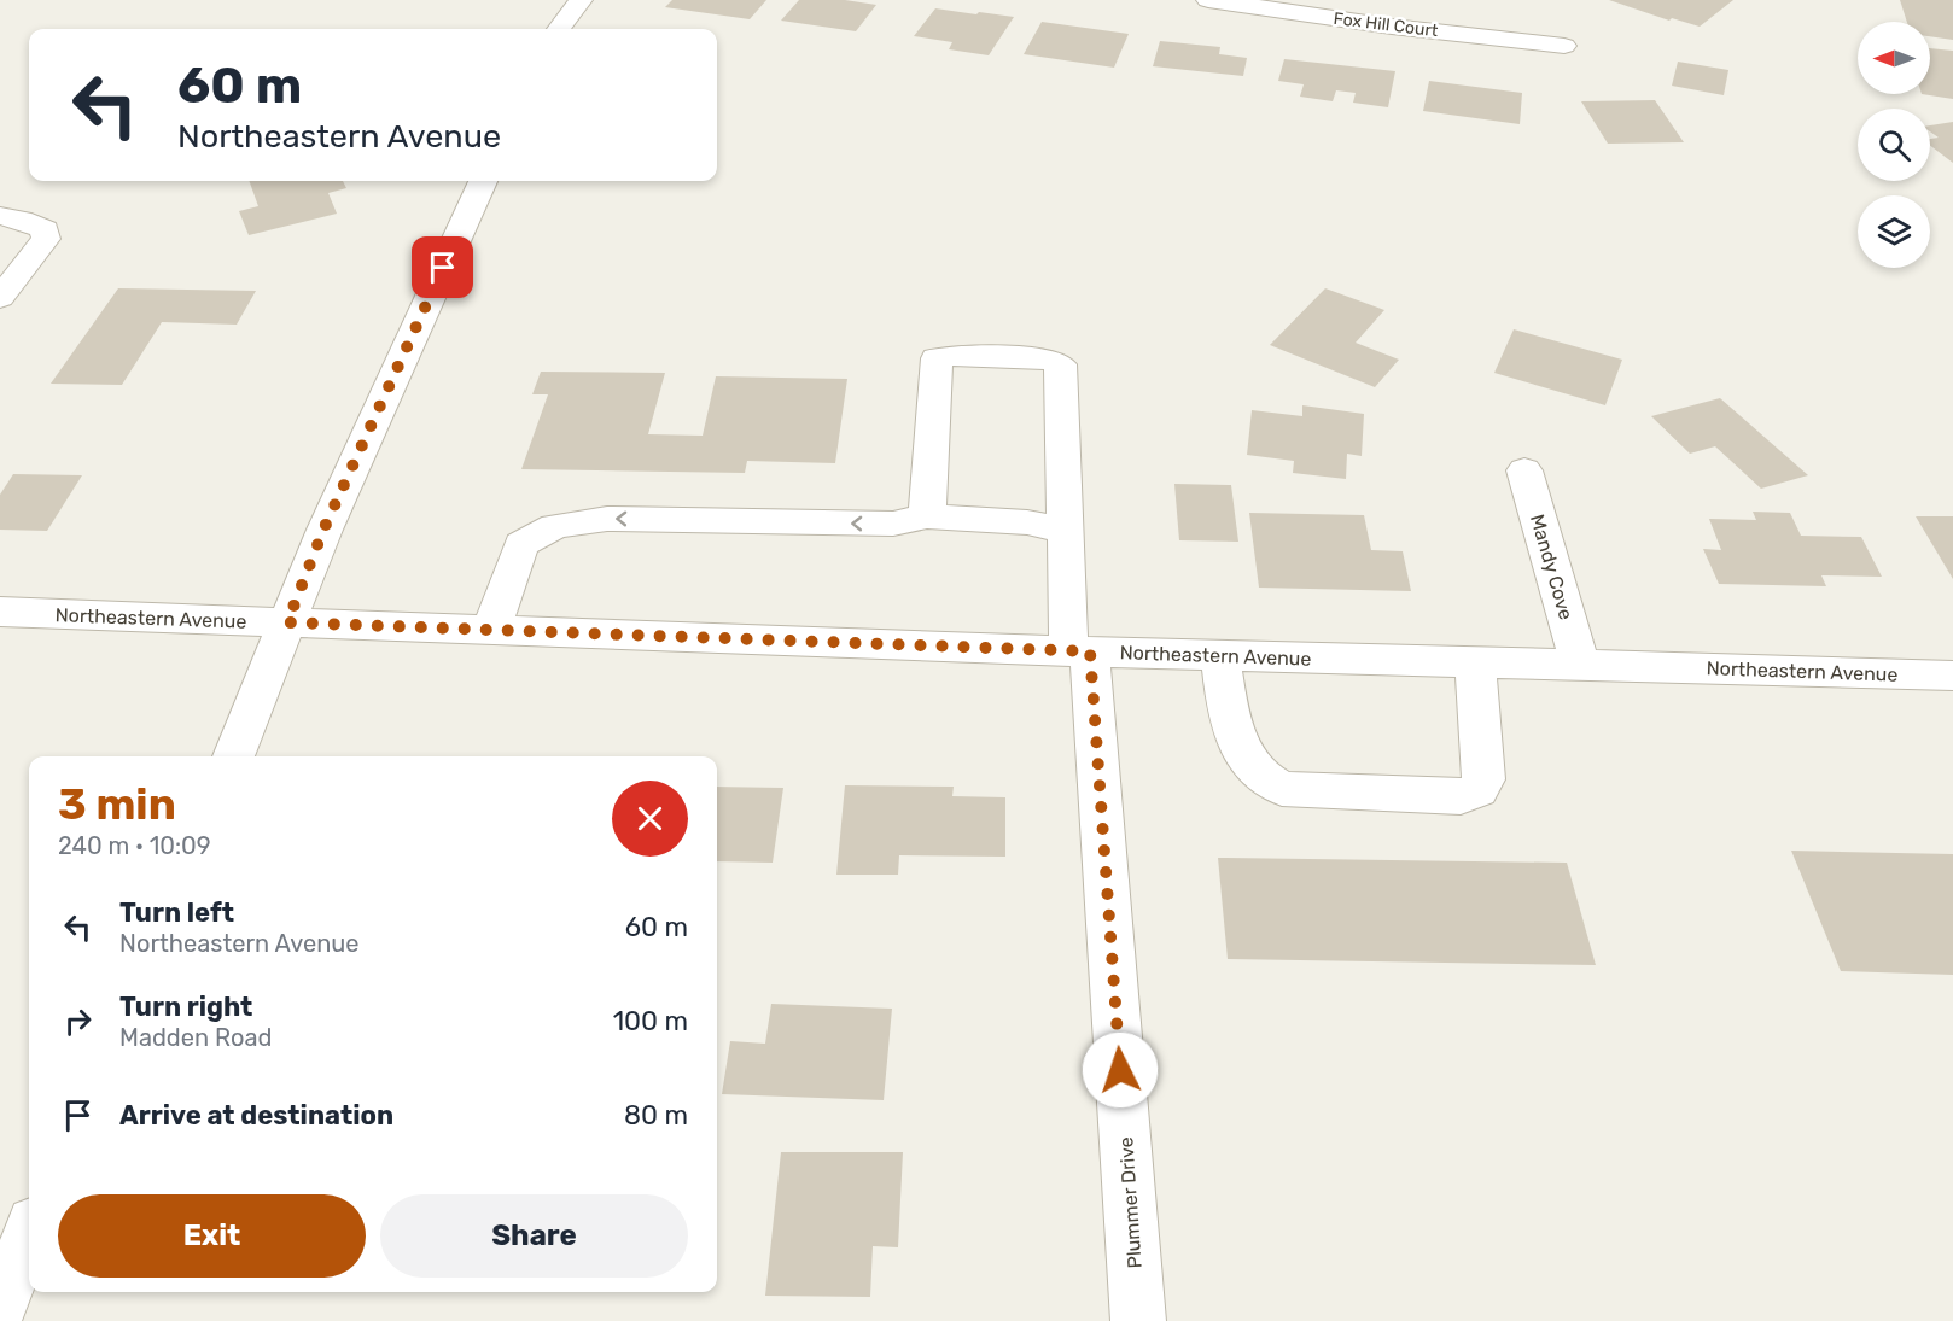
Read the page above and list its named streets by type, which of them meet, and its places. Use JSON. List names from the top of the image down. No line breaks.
{"streets":{"street":["Fox Hill Court","Mandy Cove","Northeastern Avenue","Plummer Drive"]},"crossings":[["Mandy Cove","Northeastern Avenue"],["Northeastern Avenue","Plummer Drive"]],"north":"left","page":{"turn":["60 m","Northeastern Avenue"],"heading":["3 min","240 m · 10:09"],"list":[{"name":"Turn left","note":"Northeastern Avenue","value":"60 m"},{"name":"Turn right","note":"Madden Road","value":"100 m"},{"name":"Arrive at destination","value":"80 m"}],"buttons":["Exit","Share"]}}
